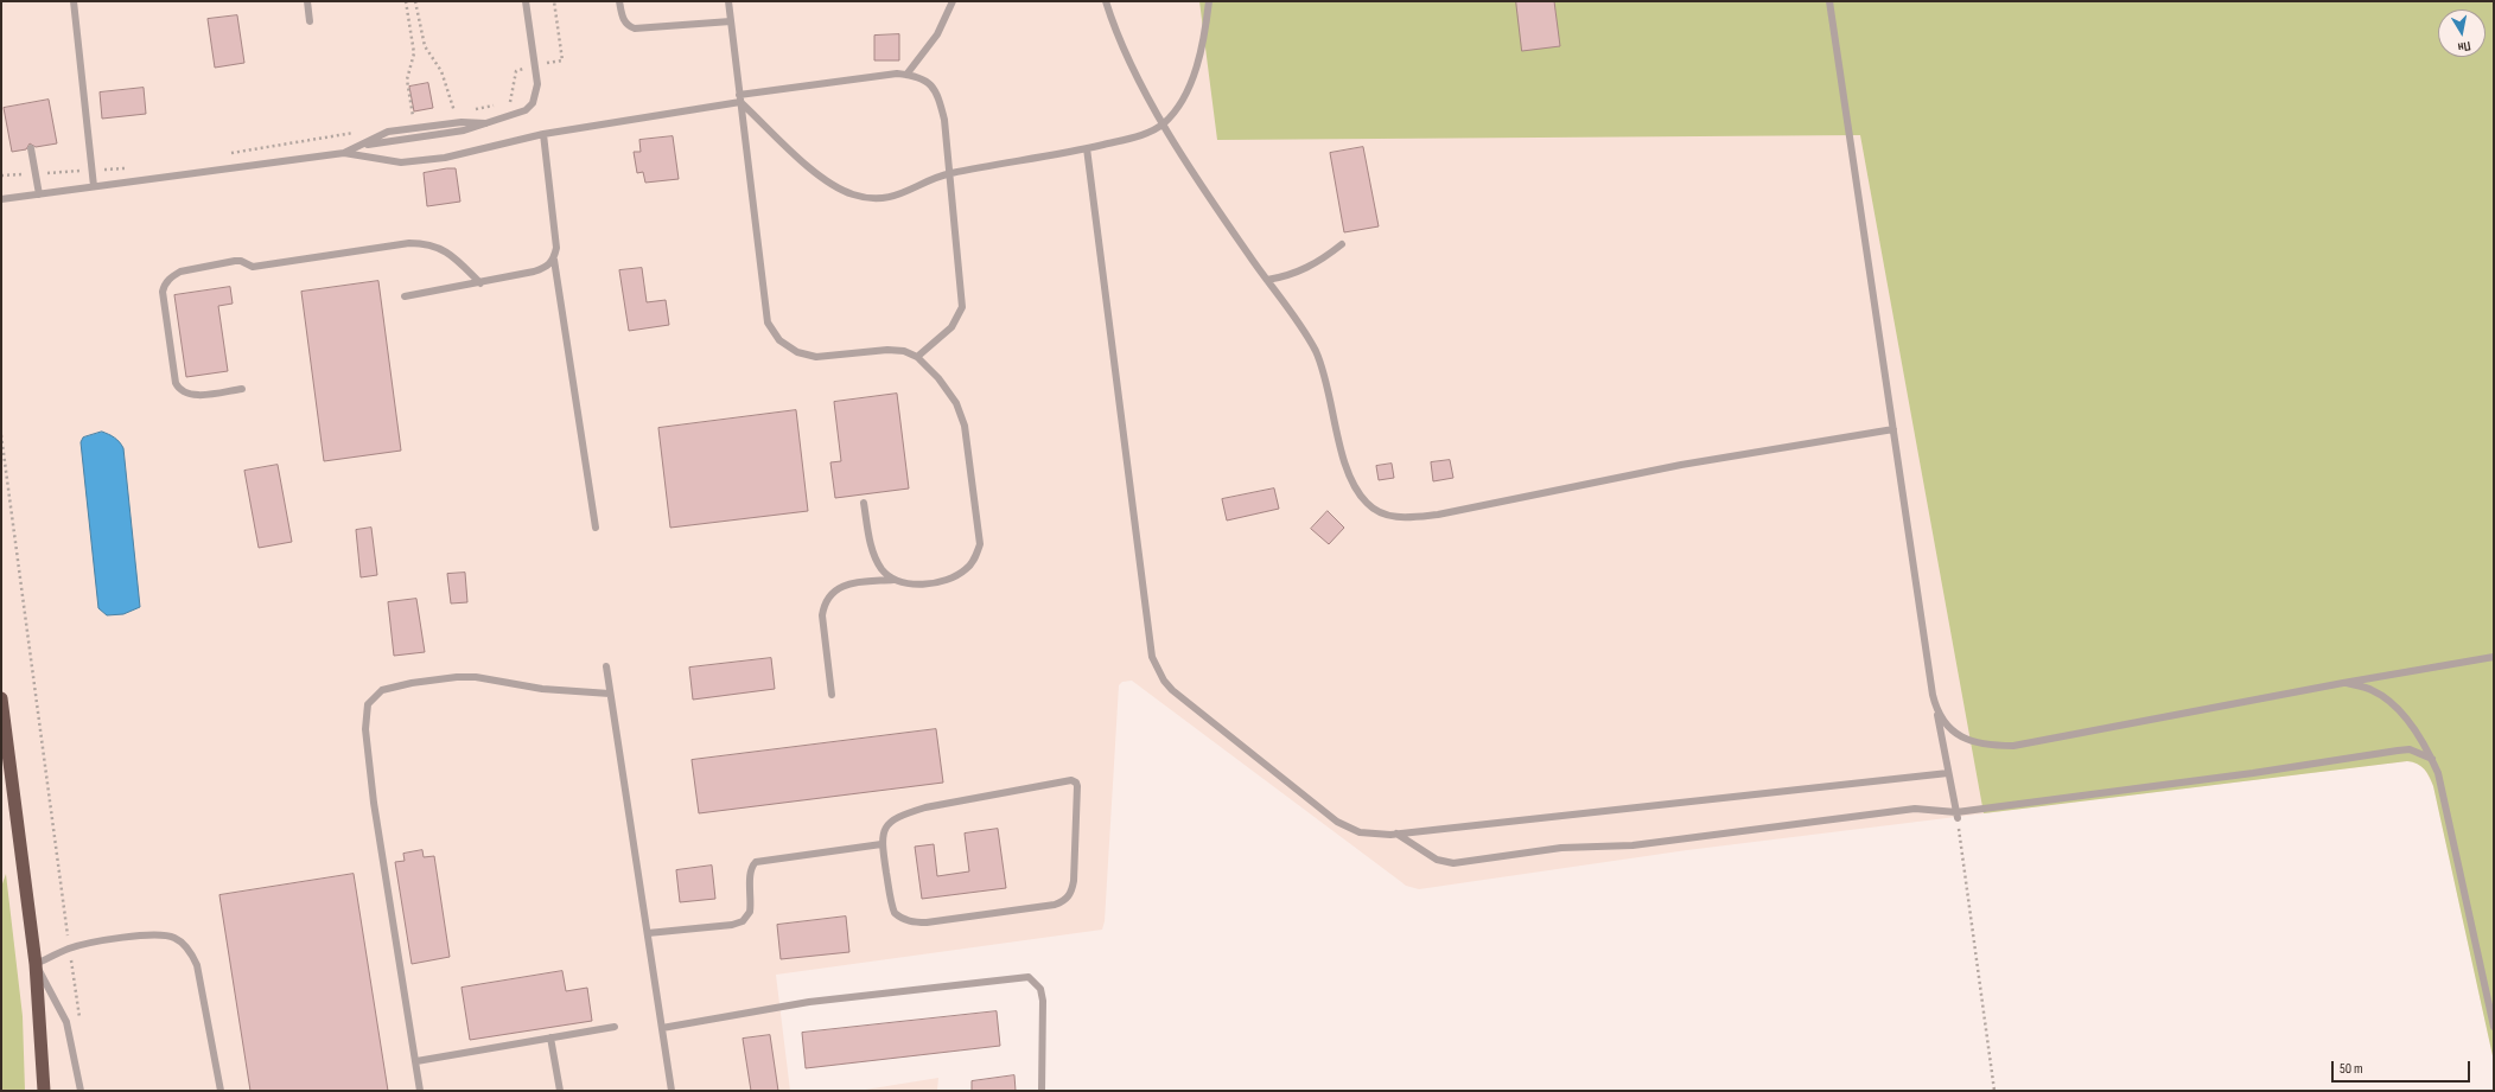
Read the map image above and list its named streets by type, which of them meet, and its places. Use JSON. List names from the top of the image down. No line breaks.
{"scale_bar":"50 m","north":"bottom"}
